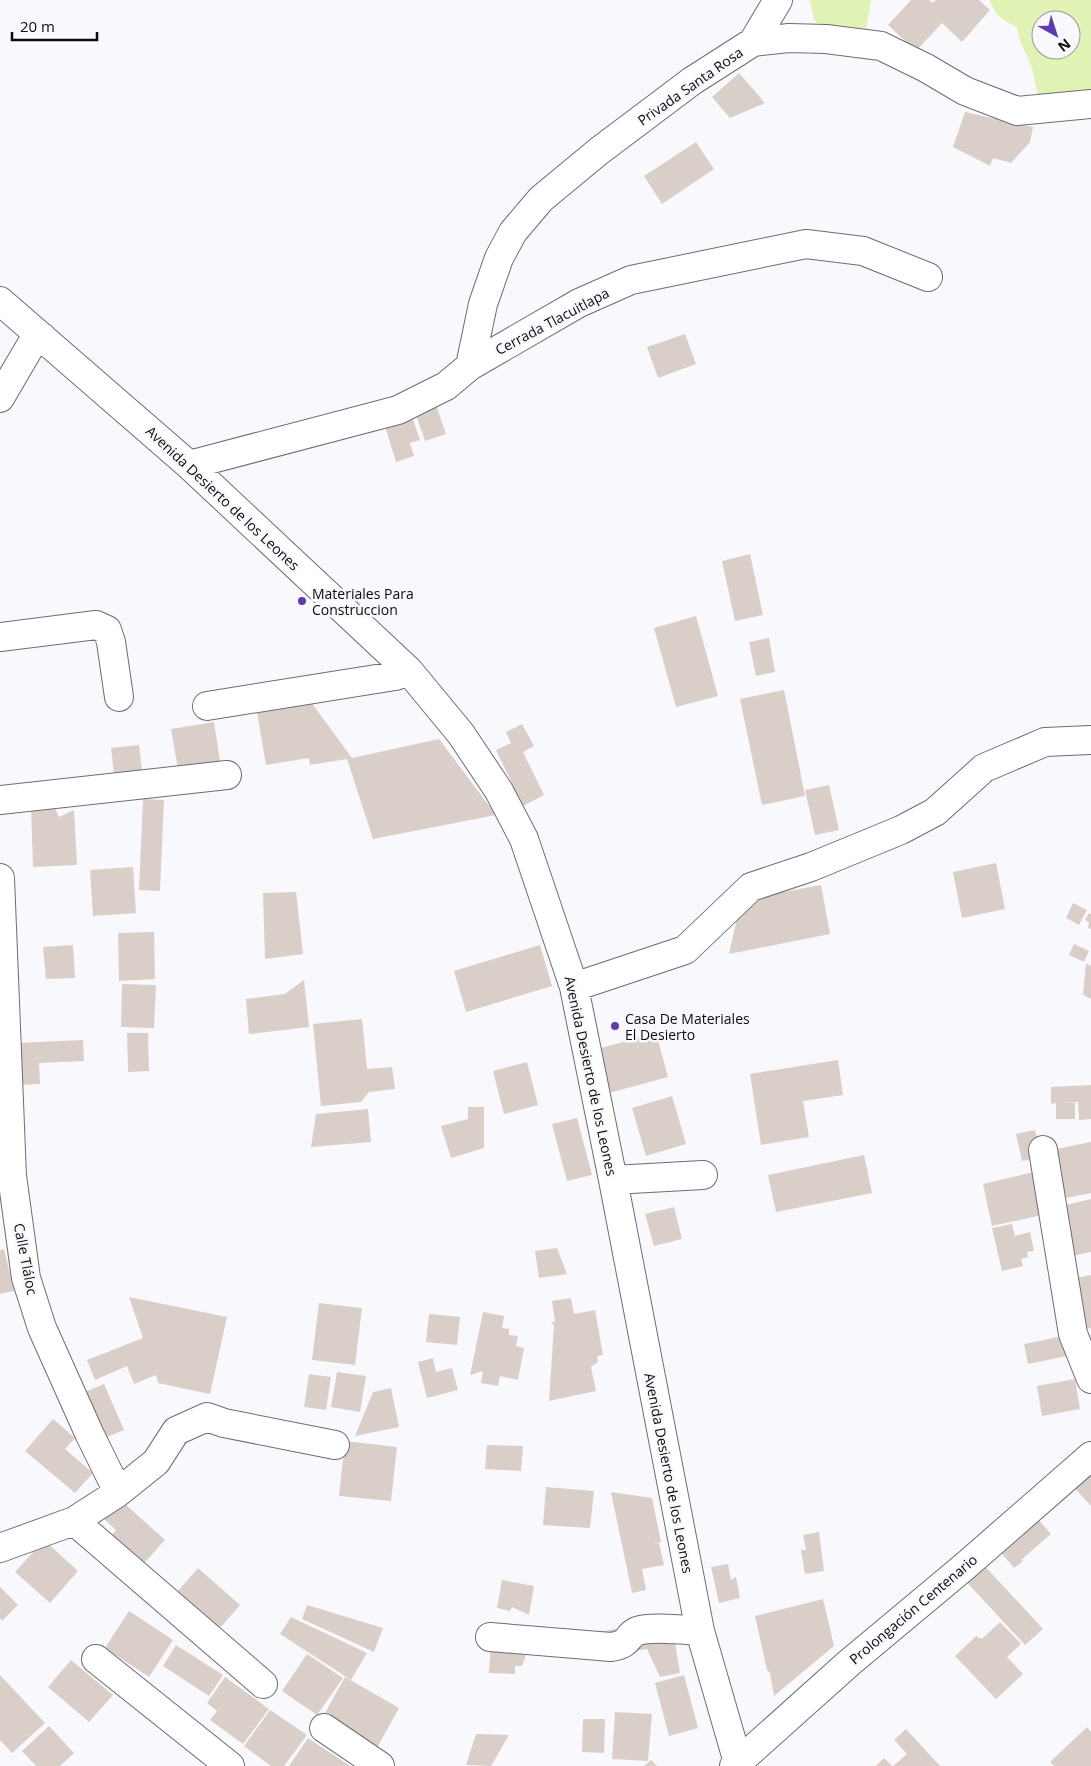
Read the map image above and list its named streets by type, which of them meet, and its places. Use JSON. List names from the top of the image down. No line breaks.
{"streets":{"street":["Privada Santa Rosa","Cerrada Tlacuitlapa","Avenida Desierto de los Leones","Calle Tláloc","Prolongación Centenario"]},"crossings":[["Privada Santa Rosa","Cerrada Tlacuitlapa"],["Cerrada Tlacuitlapa","Avenida Desierto de los Leones"],["Avenida Desierto de los Leones","Prolongación Centenario"]],"places":["Materiales Para Construccion","Casa De Materiales El Desierto"],"scale_bar":"20 m","north":"bottom right"}
